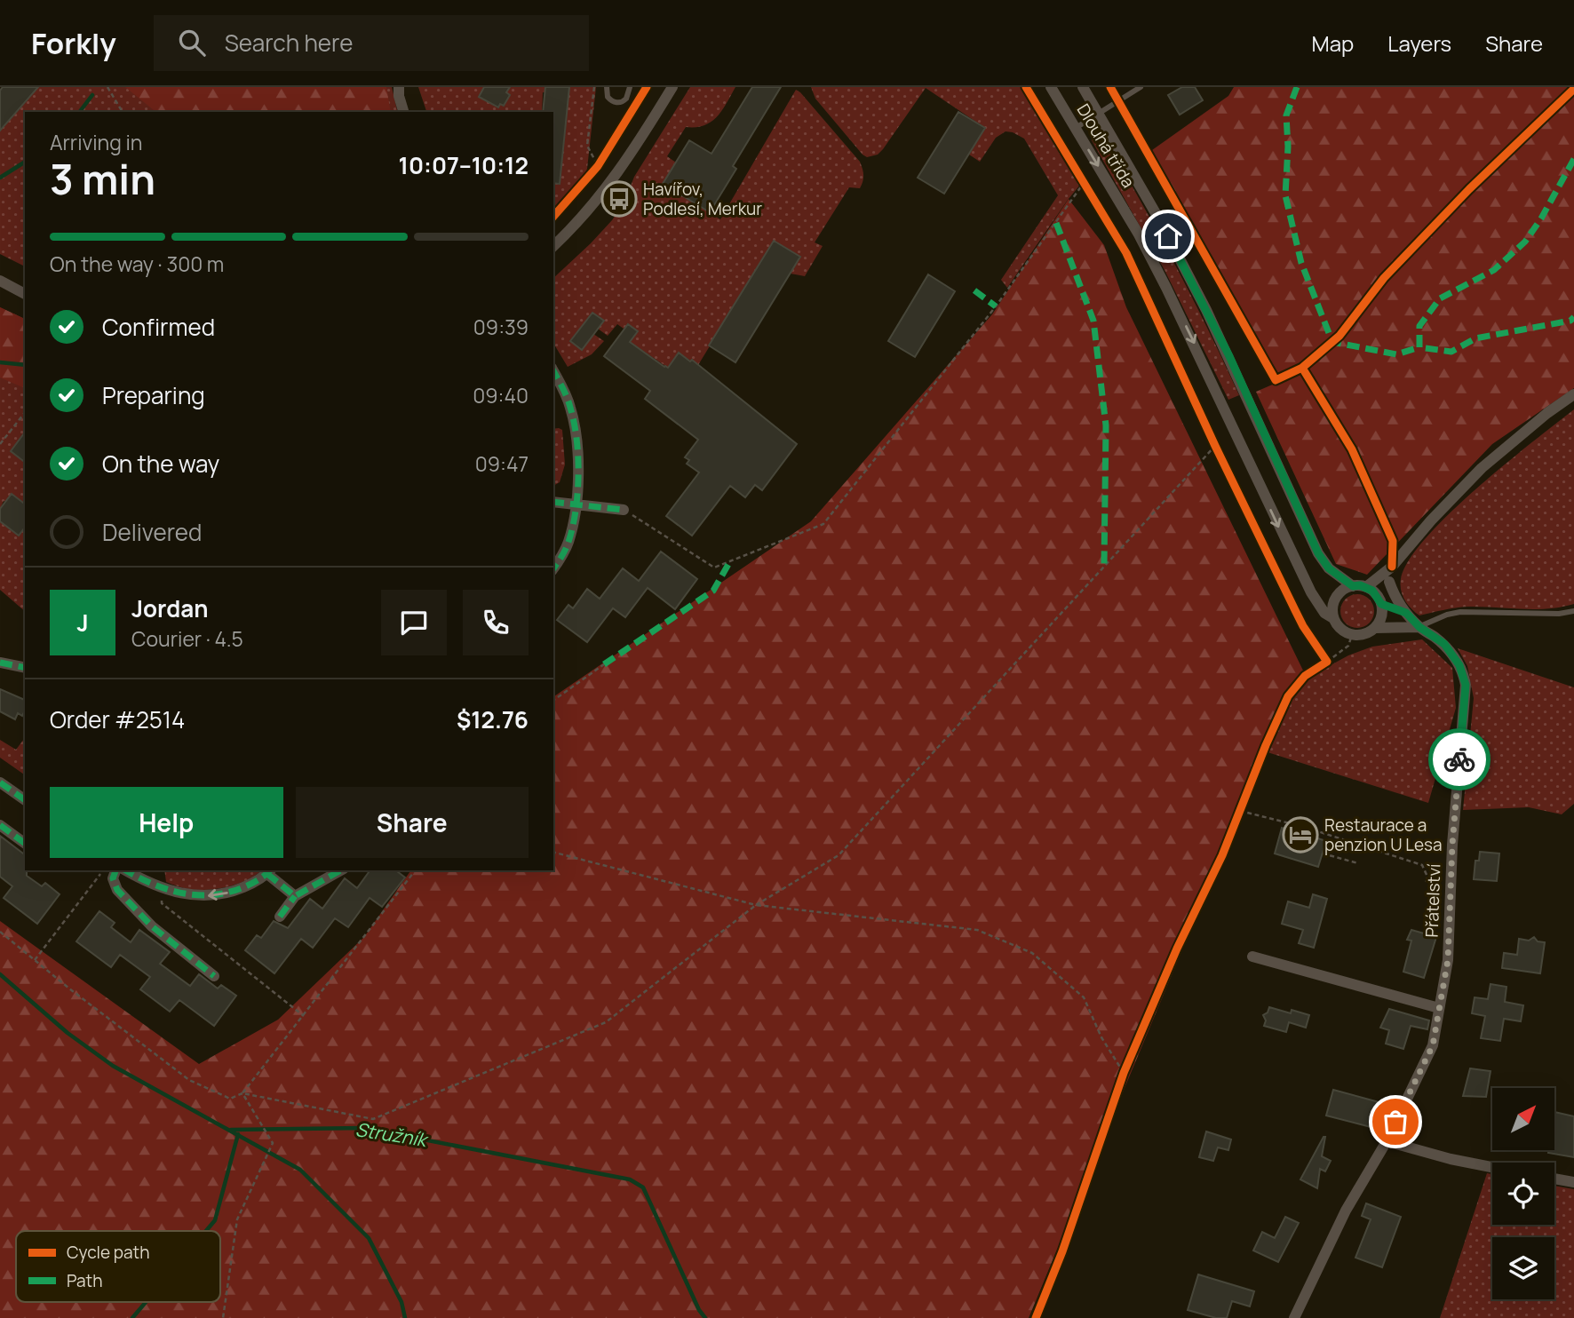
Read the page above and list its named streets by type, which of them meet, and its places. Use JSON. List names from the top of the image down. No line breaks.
{"streets":{"street":["Dlouhá třída","Přátelství"]},"crossings":[["Dlouhá třída","Přátelství"]],"water":["Stružník"],"places":{"bus stop":["Havířov, Podlesí, Merkur"],"hotel":["Restaurace a penzion U Lesa"]},"legend":["Cycle path","Path"],"north":"top right","page":{"header":"Forkly","search":"Search here","nav":["Map","Layers","Share"],"heading":["3 min","Arriving in","10:07–10:12"],"panel":["Jordan","Courier · 4.5","Order #2514","$12.76"],"bar":"On the way · 300 m","list":[["Confirmed","09:39"],["Preparing","09:40"],["On the way","09:47"],"Delivered"],"round":"J","buttons":["Help","Share"]}}
